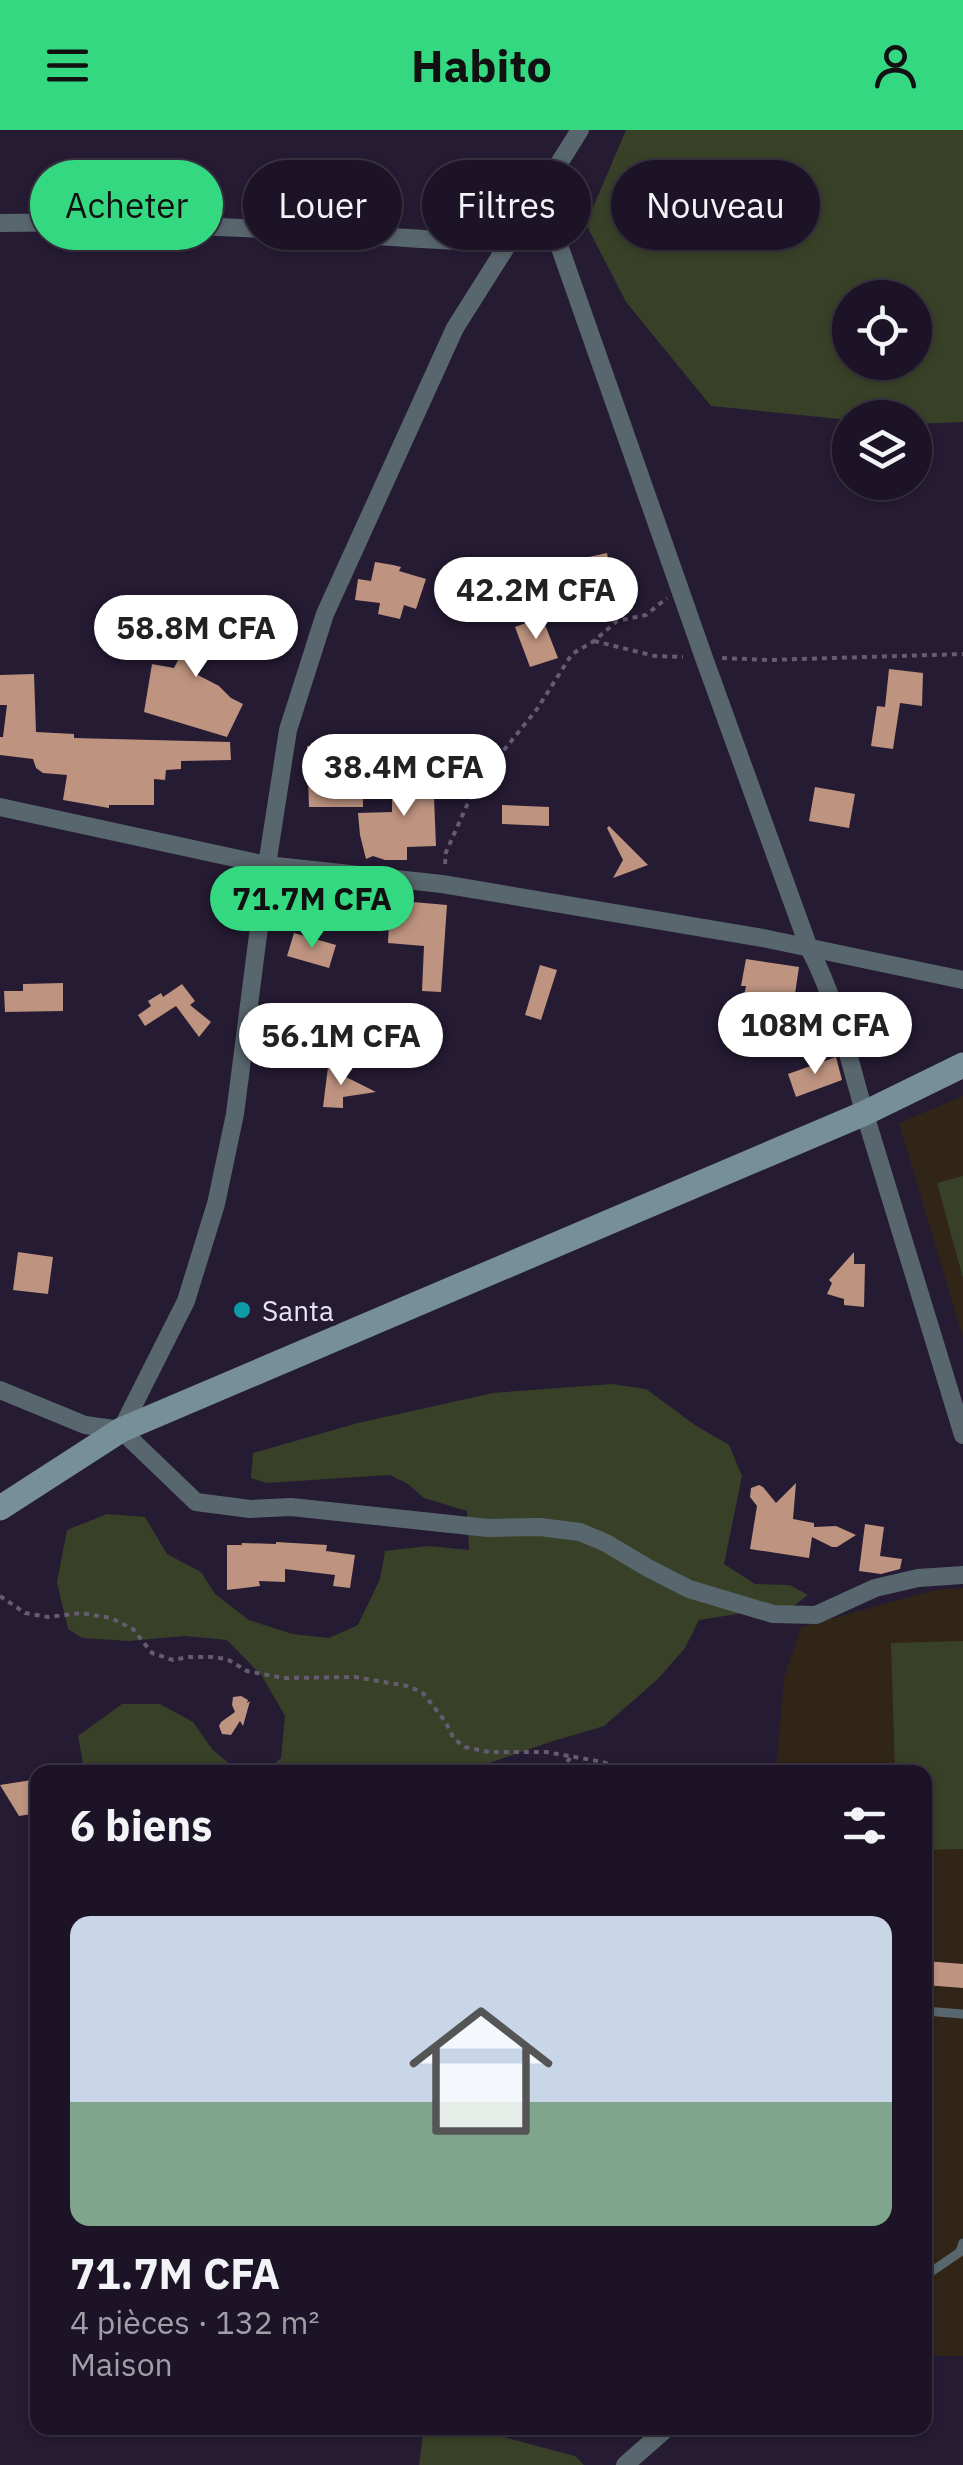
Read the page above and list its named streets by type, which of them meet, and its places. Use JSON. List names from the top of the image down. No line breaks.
{"places":["Santa"],"page":{"header":"Habito","chip":["Acheter","Louer","Filtres","Nouveau"],"price":["42.2M CFA","58.8M CFA","38.4M CFA","71.7M CFA","108M CFA","56.1M CFA"],"heading":"6 biens","list":[{"name":"71.7M CFA","note":"4 pièces · 132 m² · Maison"}]}}
